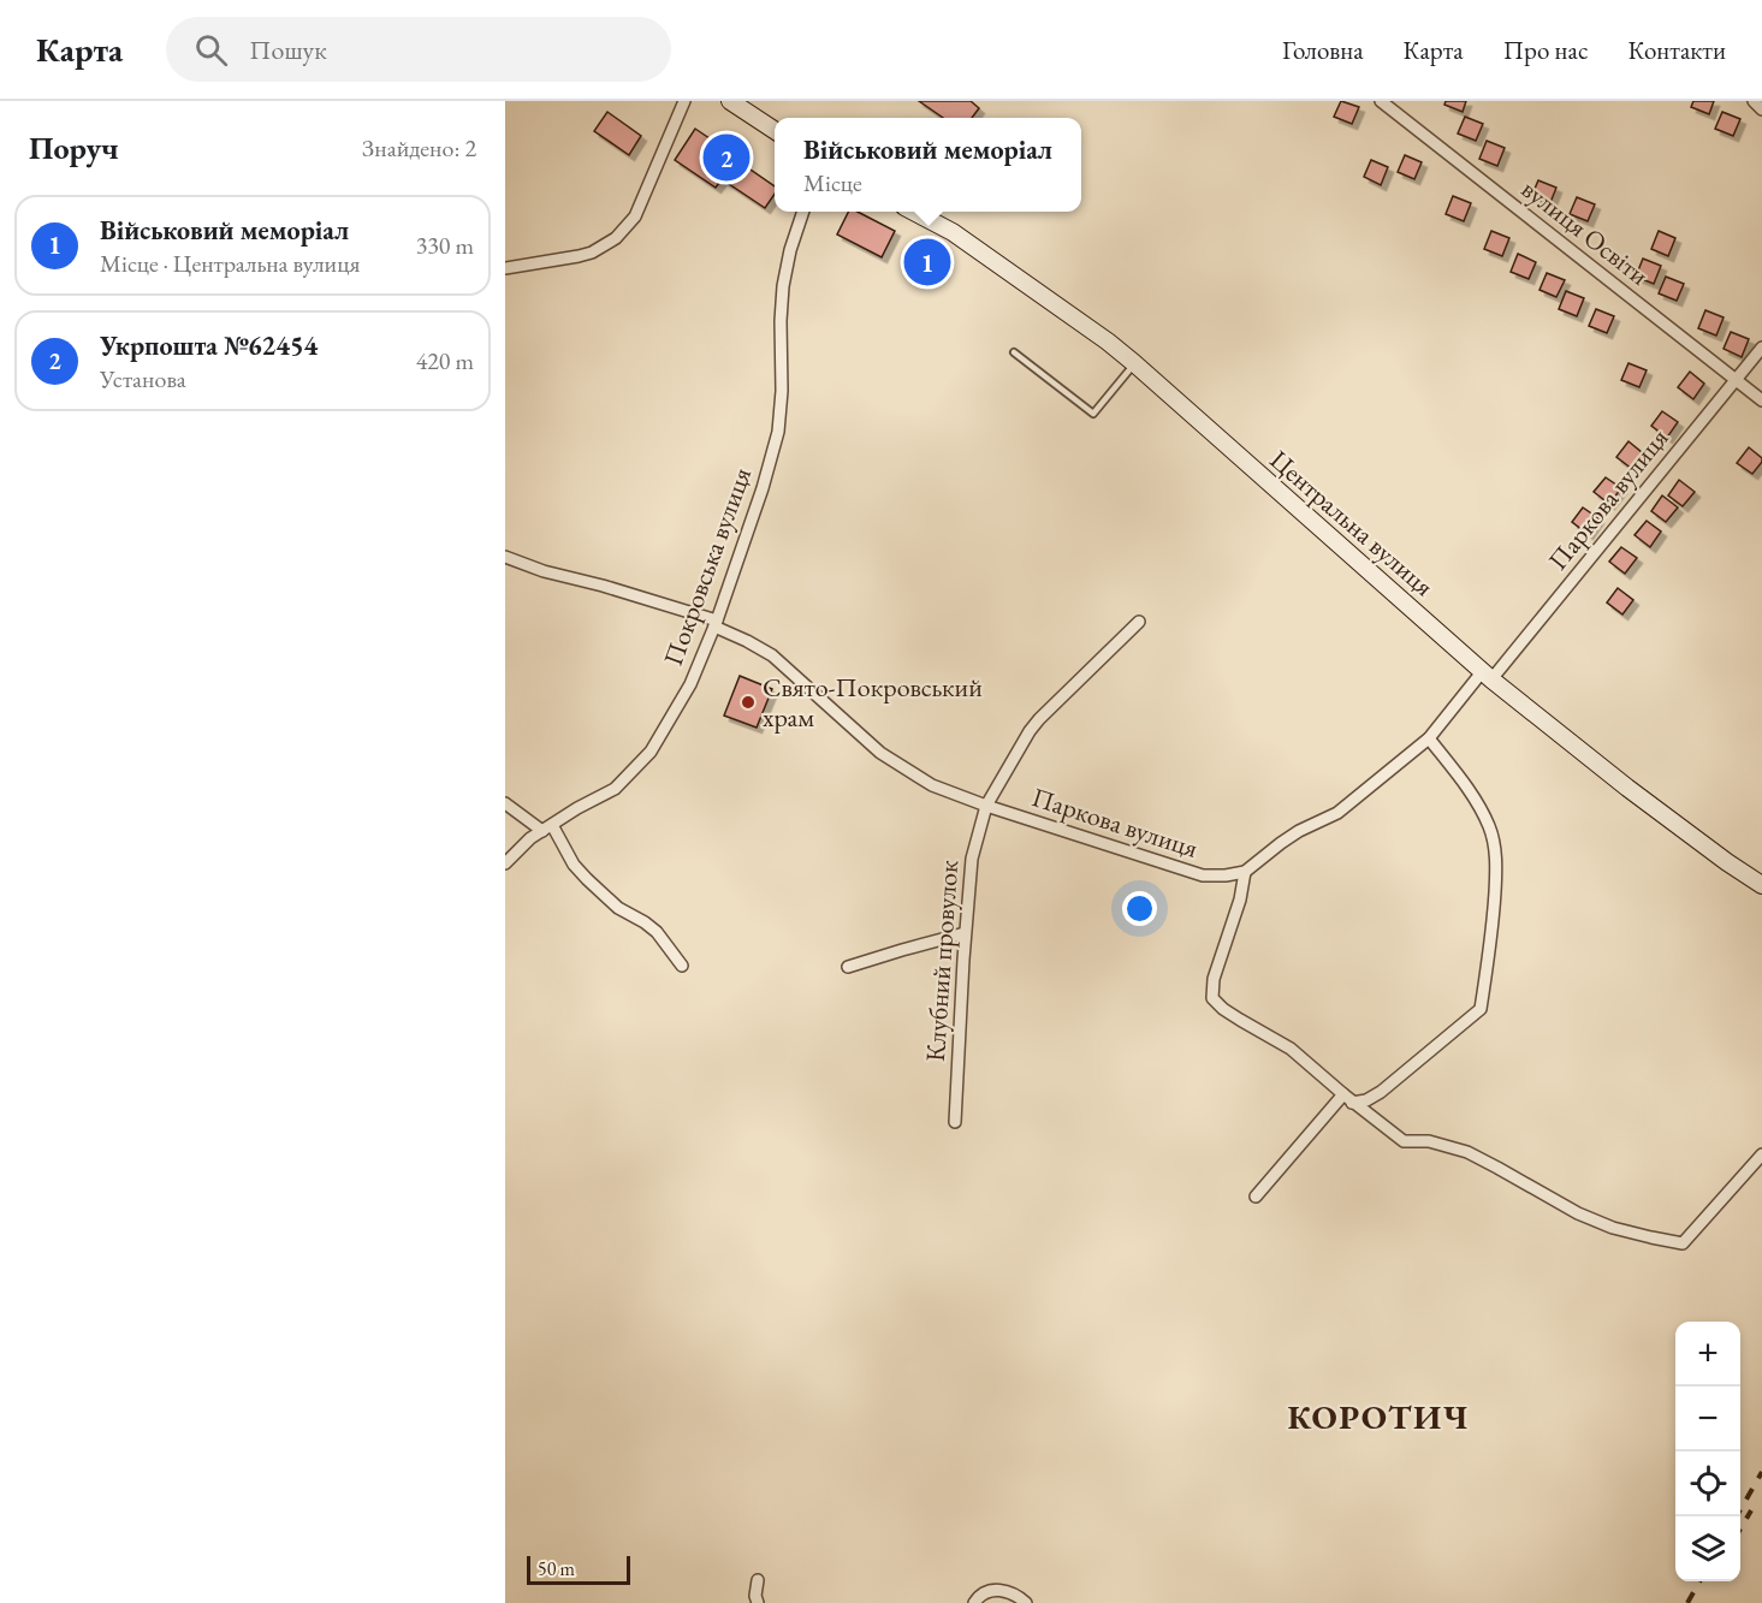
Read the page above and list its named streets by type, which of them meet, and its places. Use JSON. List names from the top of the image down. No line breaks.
{"streets":{"street":["вулиця Освіти","Паркова вулиця","Центральна вулиця","Покровська вулиця","Клубний провулок"]},"crossings":[["вулиця Освіти","Паркова вулиця"],["Паркова вулиця","Центральна вулиця"],["Паркова вулиця","Покровська вулиця"],["Паркова вулиця","Клубний провулок"]],"districts":["КОРОТИЧ"],"places":["Свято-Покровський храм"],"scale_bar":"50 m","page":{"header":"Карта","search":"Пошук","nav":["Головна","Карта","Про нас","Контакти"],"heading":["Поруч","Знайдено: 2"],"popup":["Військовий меморіал","Місце"],"pins":["2","1"],"list":[{"mark":"1","name":"Військовий меморіал","note":"Місце · Центральна вулиця","value":"330 m"},{"mark":"2","name":"Укрпошта №62454","note":"Установа","value":"420 m"}],"map_buttons":["+","−"],"scale":"50 m"}}
